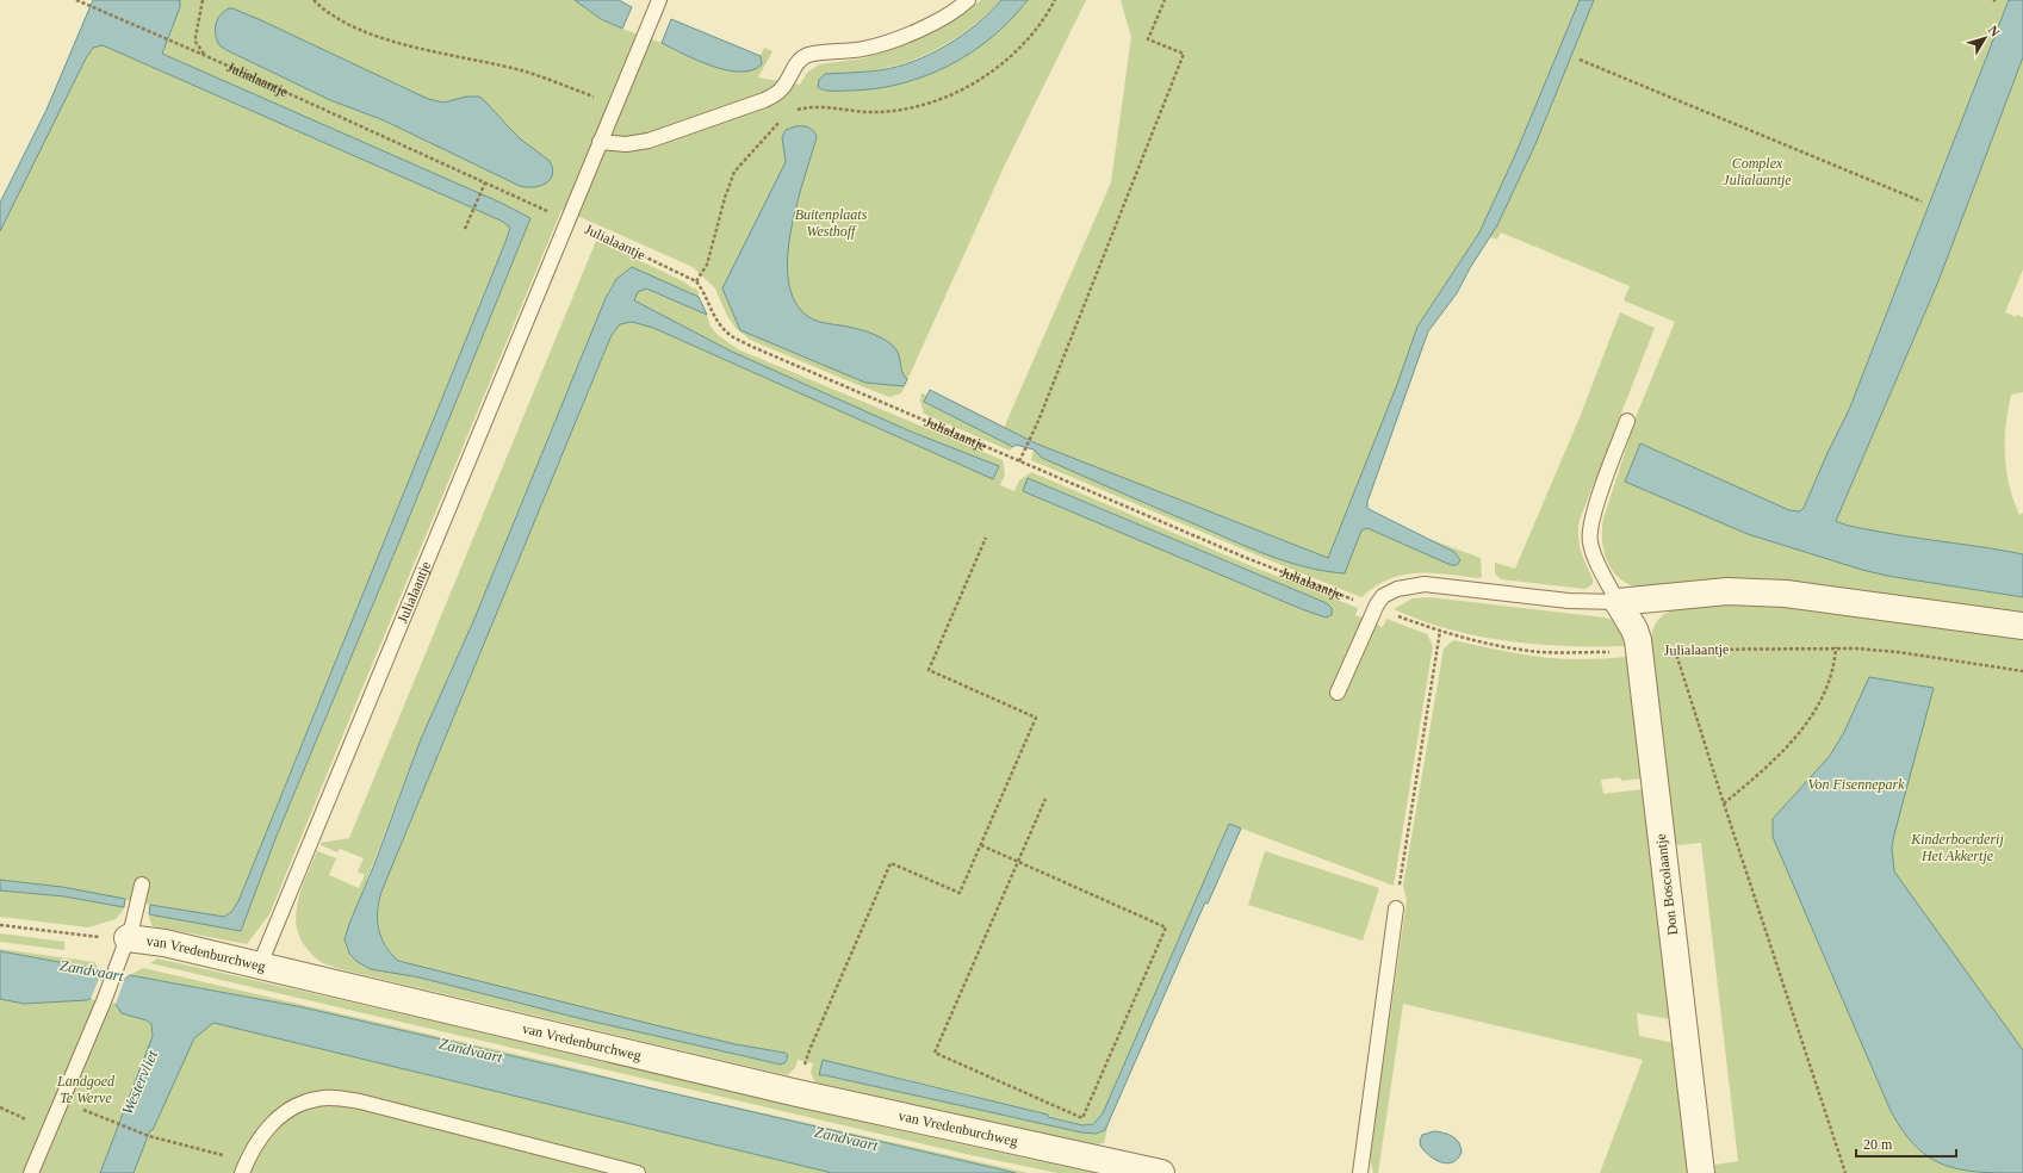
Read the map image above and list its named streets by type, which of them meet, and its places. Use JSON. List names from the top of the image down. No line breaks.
{"streets":{"street":["Don Boscolaantje","van Vredenburchweg"],"lane":["Julialaantje"]},"crossings":[["Julialaantje","Don Boscolaantje"],["Julialaantje","van Vredenburchweg"]],"water":["Zandvaart","Westervliet"],"parks":["Complex Julialaantje","Buitenplaats Westhoff","Von Fisennepark","Kinderboerderij Het Akkertje","Landgoed Te Werve"],"scale_bar":"20 m","north":"top right"}
